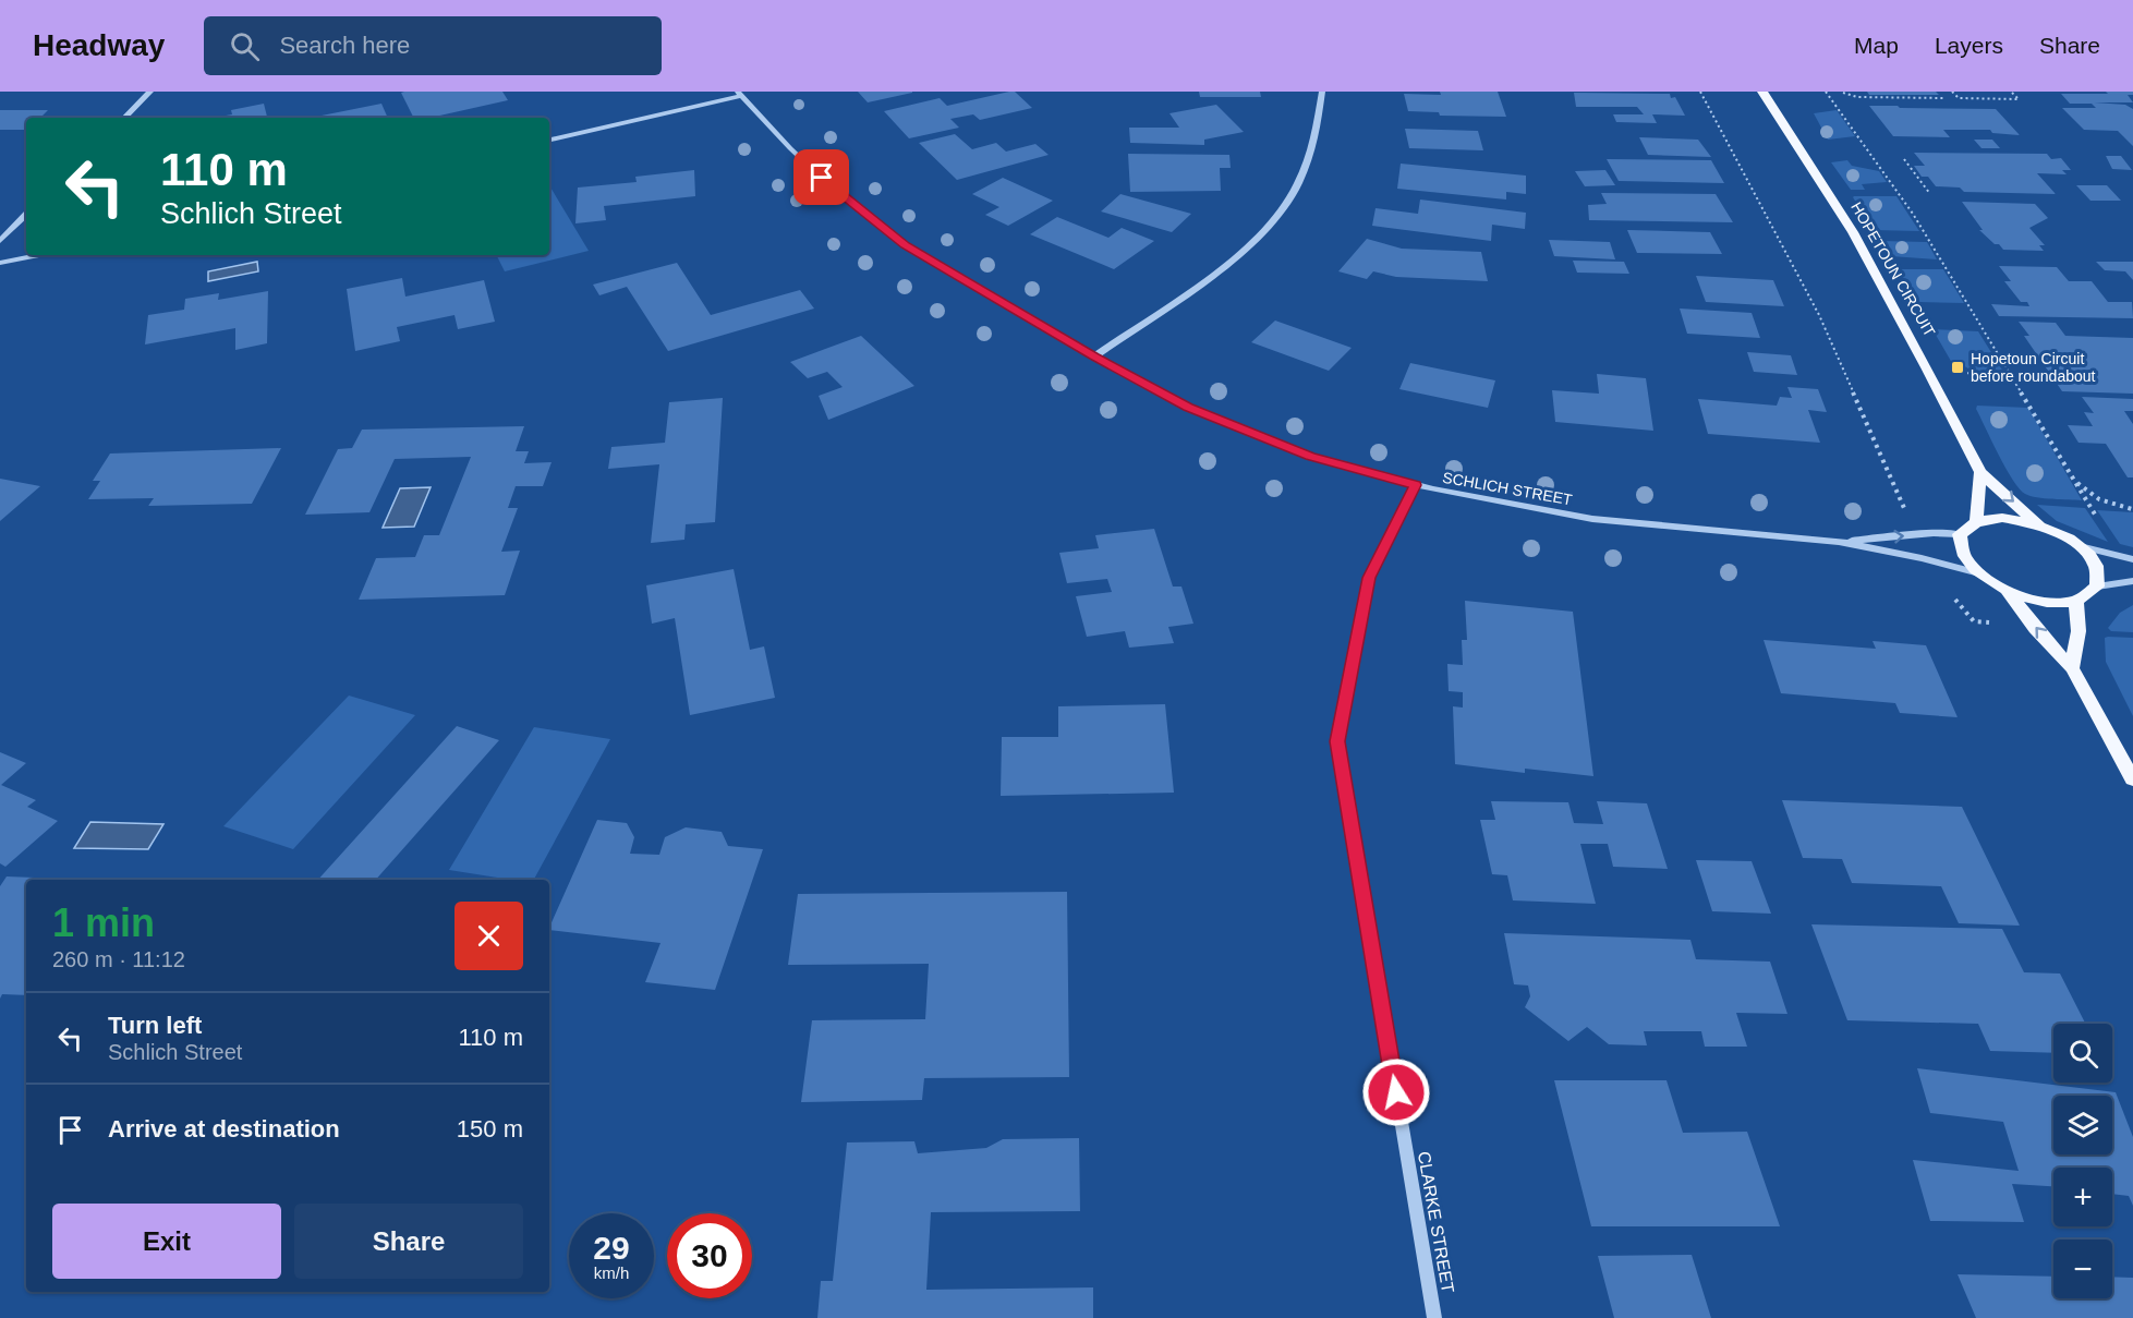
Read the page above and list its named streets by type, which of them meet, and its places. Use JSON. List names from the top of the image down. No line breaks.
{"streets":{"main road":["HOPETOUN CIRCUIT"],"street":["SCHLICH STREET","CLARKE STREET"]},"crossings":[["SCHLICH STREET","CLARKE STREET"]],"places":{"transit":["Hopetoun Circuit before roundabout"]},"page":{"header":"Headway","search":"Search here","nav":["Map","Layers","Share"],"turn":["110 m","Schlich Street"],"heading":["1 min","260 m · 11:12"],"list":[{"name":"Turn left","note":"Schlich Street","value":"110 m"},{"name":"Arrive at destination","value":"150 m"}],"map_buttons":["+","−"],"buttons":["Exit","Share"],"speed":"29 km/h","limit":"30"}}
